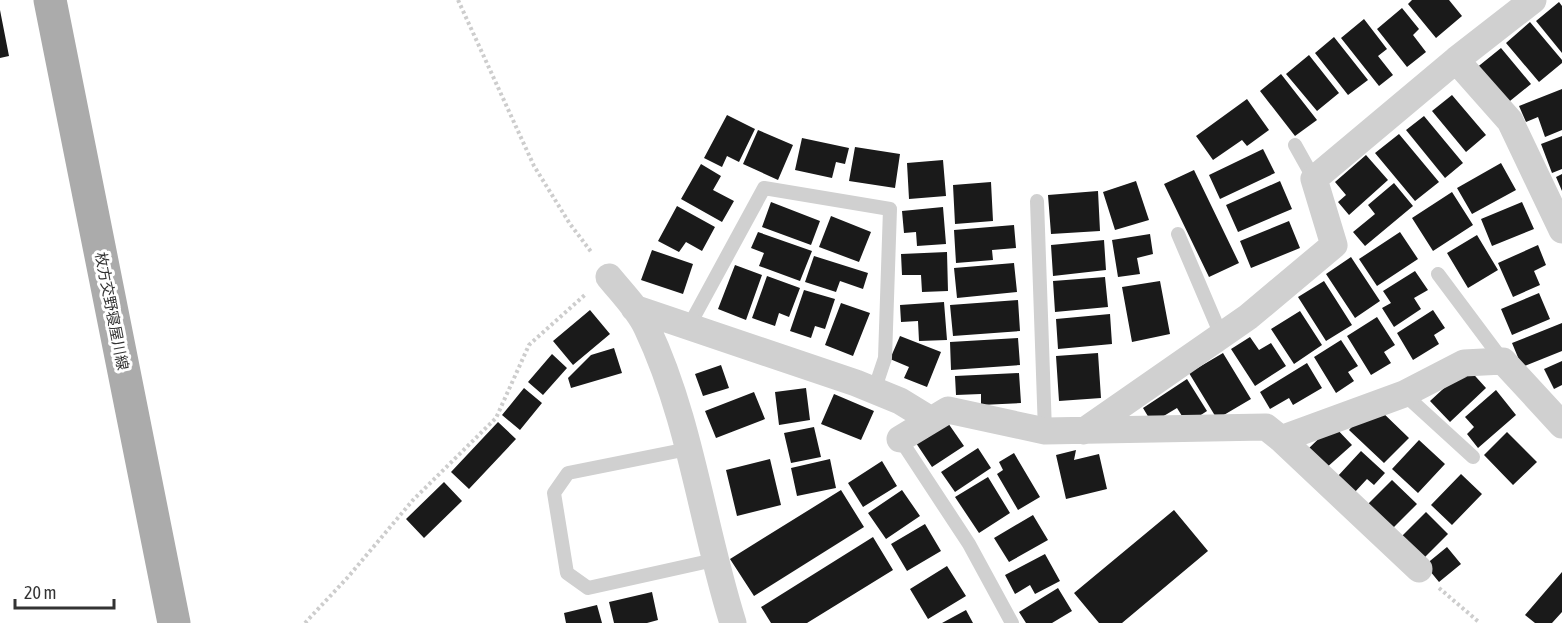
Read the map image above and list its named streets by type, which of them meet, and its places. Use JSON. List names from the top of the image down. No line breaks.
{"streets":{"main road":["枚方交野寝屋川線"]},"scale_bar":"20 m"}
